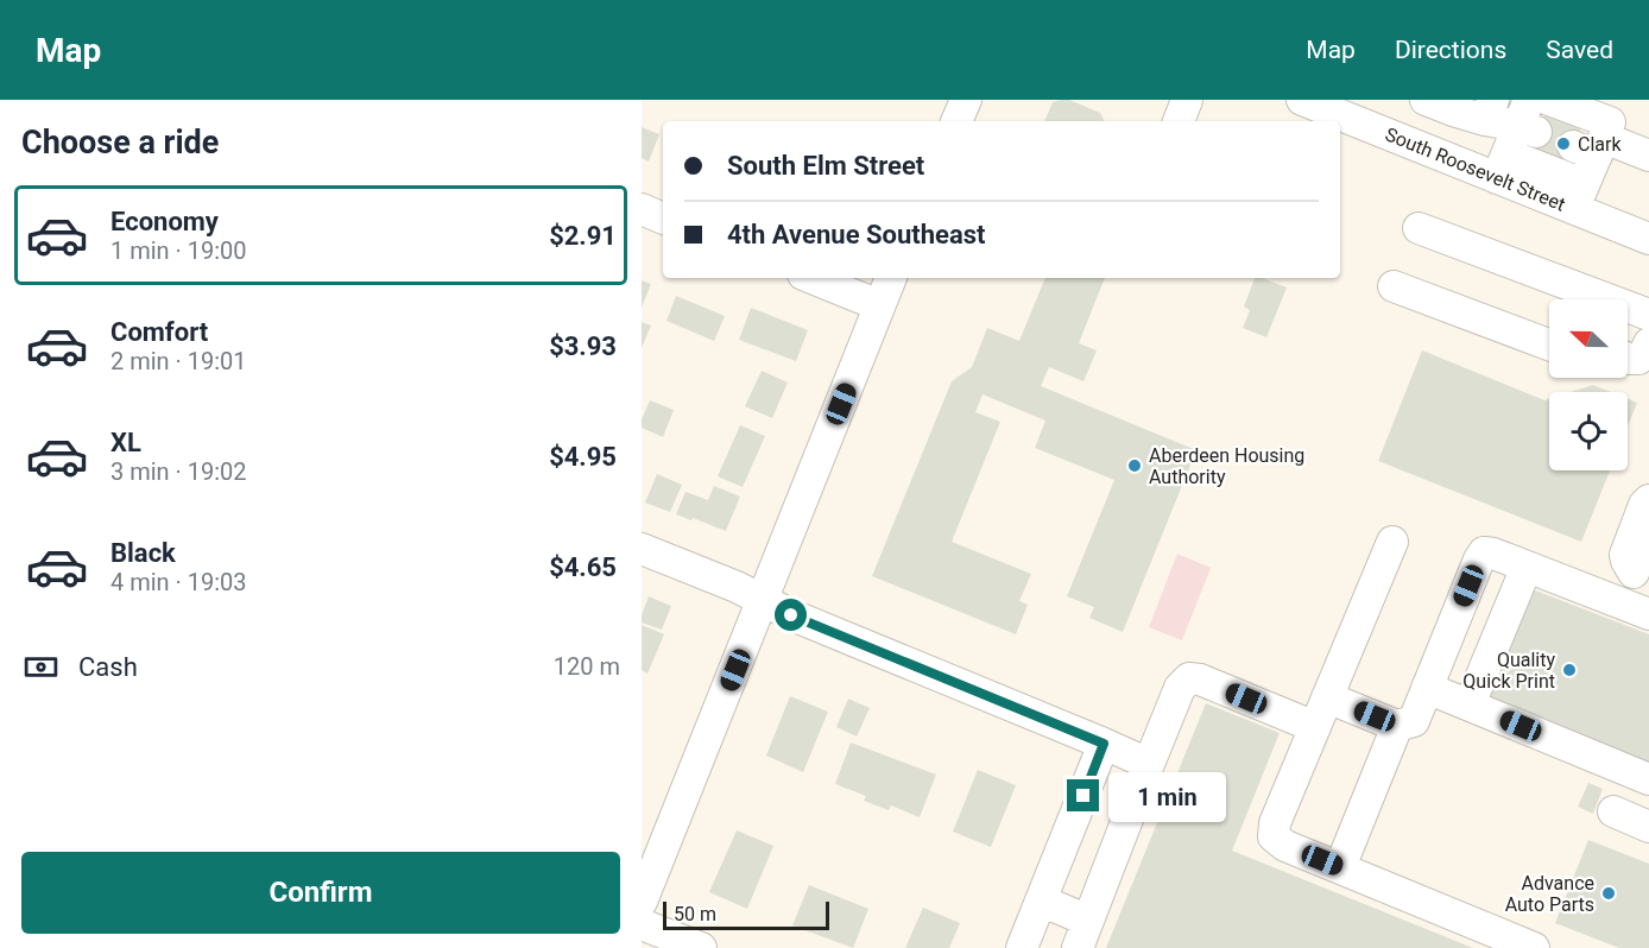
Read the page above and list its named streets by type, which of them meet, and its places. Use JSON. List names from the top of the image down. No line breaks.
{"streets":{"street":["South Roosevelt Street"]},"places":["Clark","Aberdeen Housing Authority","Quality Quick Print","Advance Auto Parts"],"scale_bar":"50 m","north":"left","page":{"header":"Map","nav":["Map","Directions","Saved"],"heading":"Choose a ride","banner":["South Elm Street","4th Avenue Southeast"],"list":[{"name":"Economy","note":"1 min · 19:00","value":"$2.91"},{"name":"Comfort","note":"2 min · 19:01","value":"$3.93"},{"name":"XL","note":"3 min · 19:02","value":"$4.95"},{"name":"Black","note":"4 min · 19:03","value":"$4.65"}],"pay":["Cash","120 m"],"bubble":"1 min","buttons":"Confirm","scale":"50 m"}}
